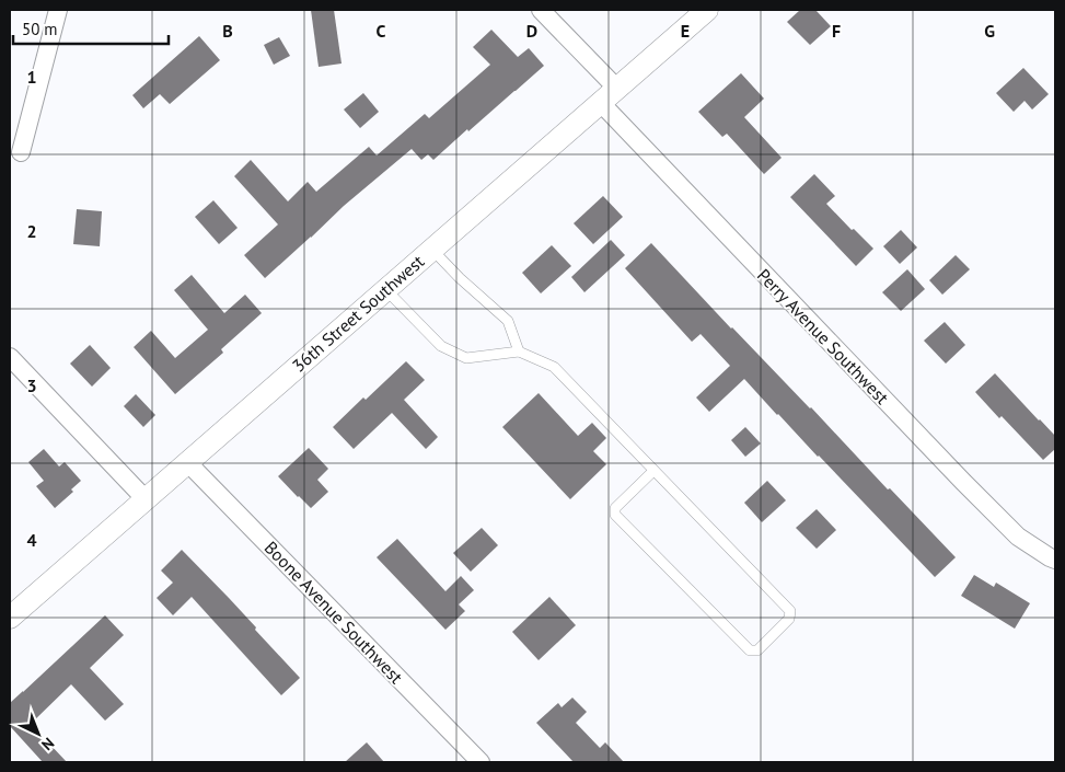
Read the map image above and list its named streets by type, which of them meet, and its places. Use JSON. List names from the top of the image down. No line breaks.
{"streets":{"street":["36th Street Southwest","Perry Avenue Southwest","Boone Avenue Southwest"]},"crossings":[["36th Street Southwest","Perry Avenue Southwest"],["36th Street Southwest","Boone Avenue Southwest"]],"scale_bar":"50 m","north":"bottom right","grid":{"columns":["B","C","D","E","F","G"],"rows":["1","2","3","4"]}}
